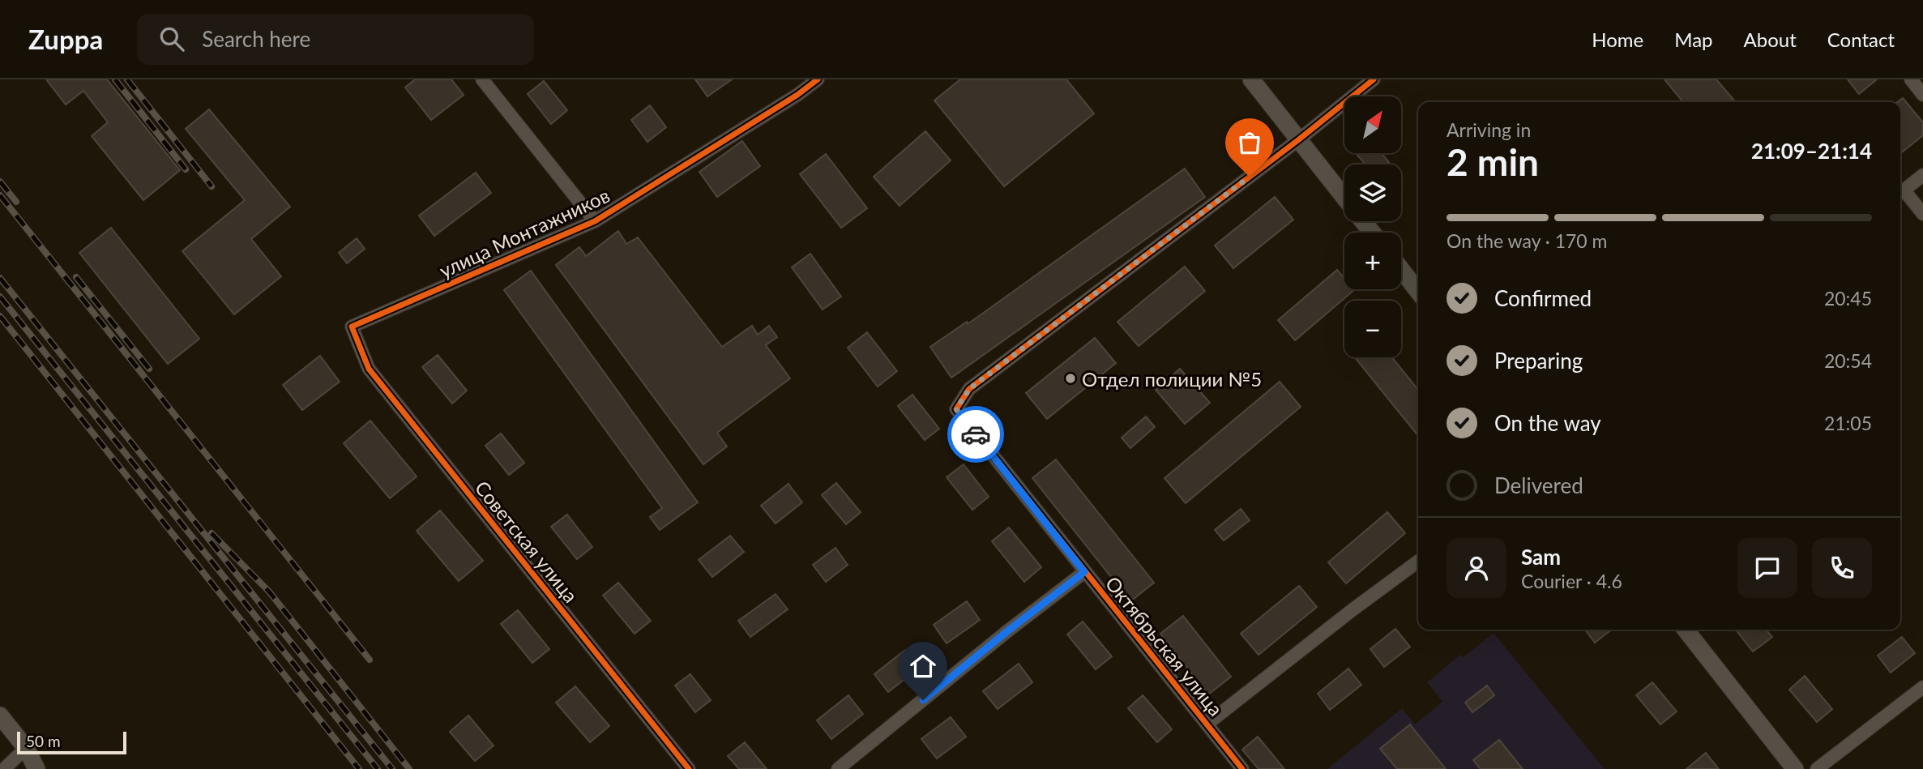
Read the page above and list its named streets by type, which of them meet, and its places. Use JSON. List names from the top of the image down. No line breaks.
{"streets":{"street":["улица Монтажников","Советская улица","Октябрьская улица"]},"crossings":[["улица Монтажников","Советская улица"]],"places":["Отдел полиции №5"],"scale_bar":"50 m","north":"top right","page":{"header":"Zuppa","search":"Search here","nav":["Home","Map","About","Contact"],"map_buttons":["+","−"],"heading":["2 min","Arriving in","21:09–21:14"],"panel":["Sam","Courier · 4.6"],"bar":"On the way · 170 m","list":[["Confirmed","20:45"],["Preparing","20:54"],["On the way","21:05"],"Delivered"],"scale":"50 m"}}
